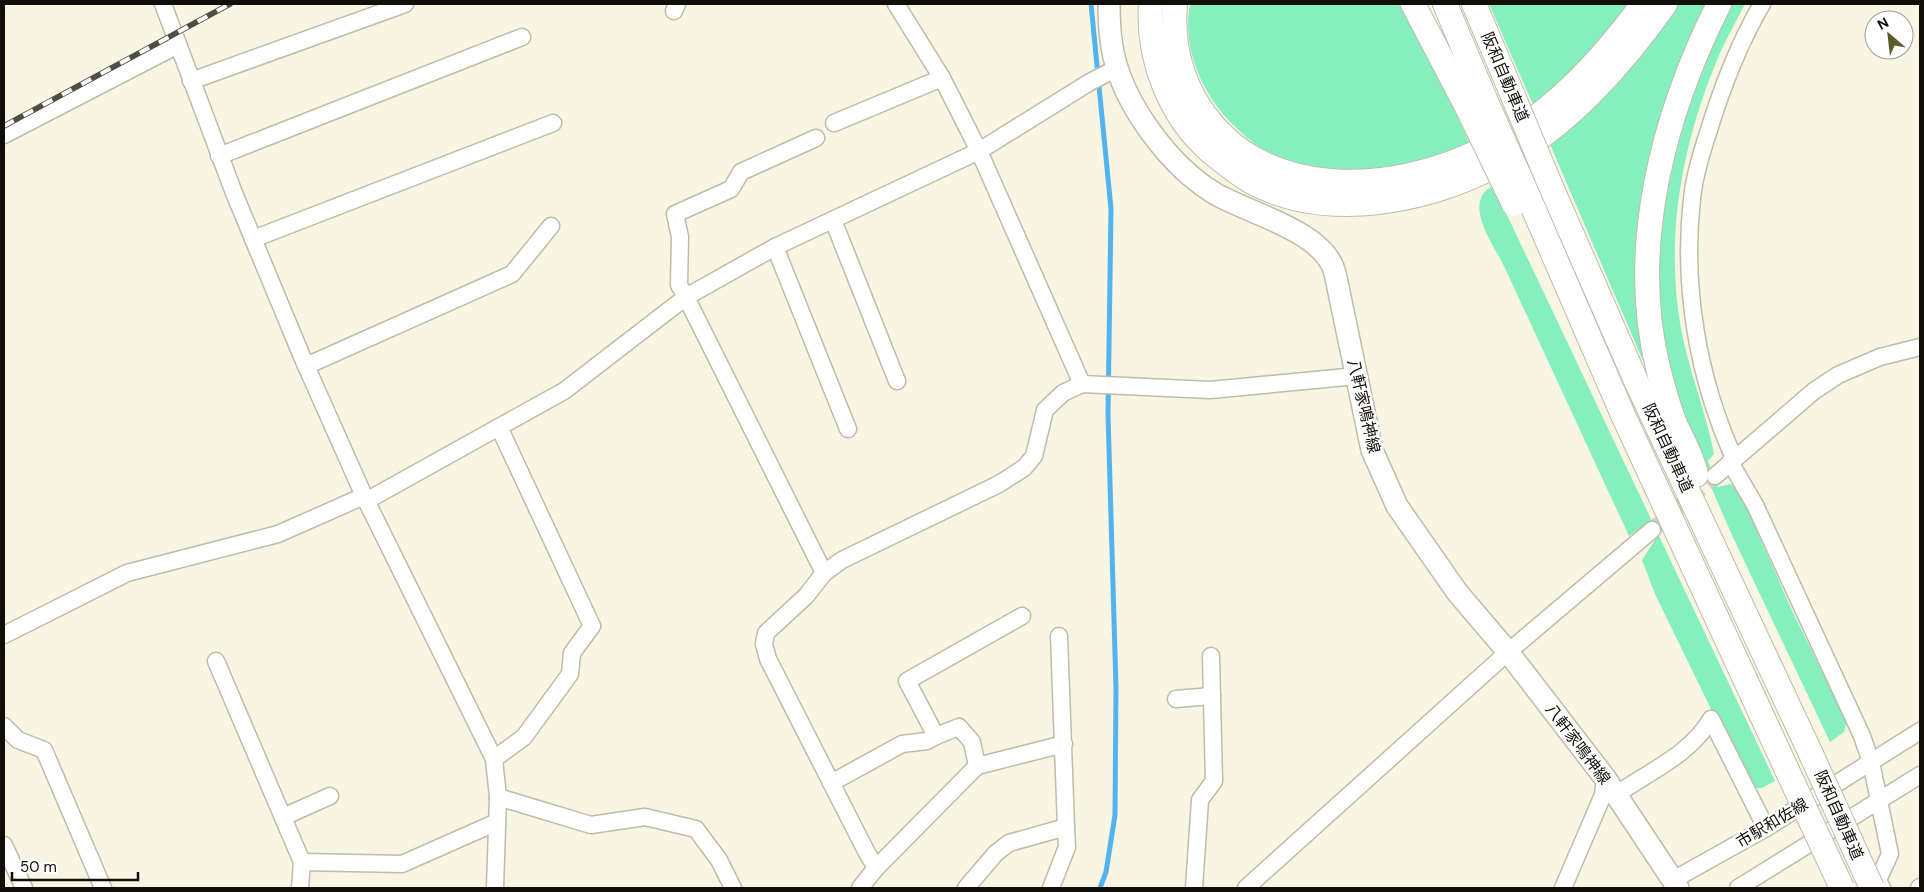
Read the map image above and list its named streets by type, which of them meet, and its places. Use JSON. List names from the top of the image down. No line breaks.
{"streets":{"highway":["阪和自動車道"],"main road":["八軒家鳴神線"],"street":["市駅和佐線"]},"crossings":[["八軒家鳴神線","市駅和佐線"]],"scale_bar":"50 m","north":"top left"}
